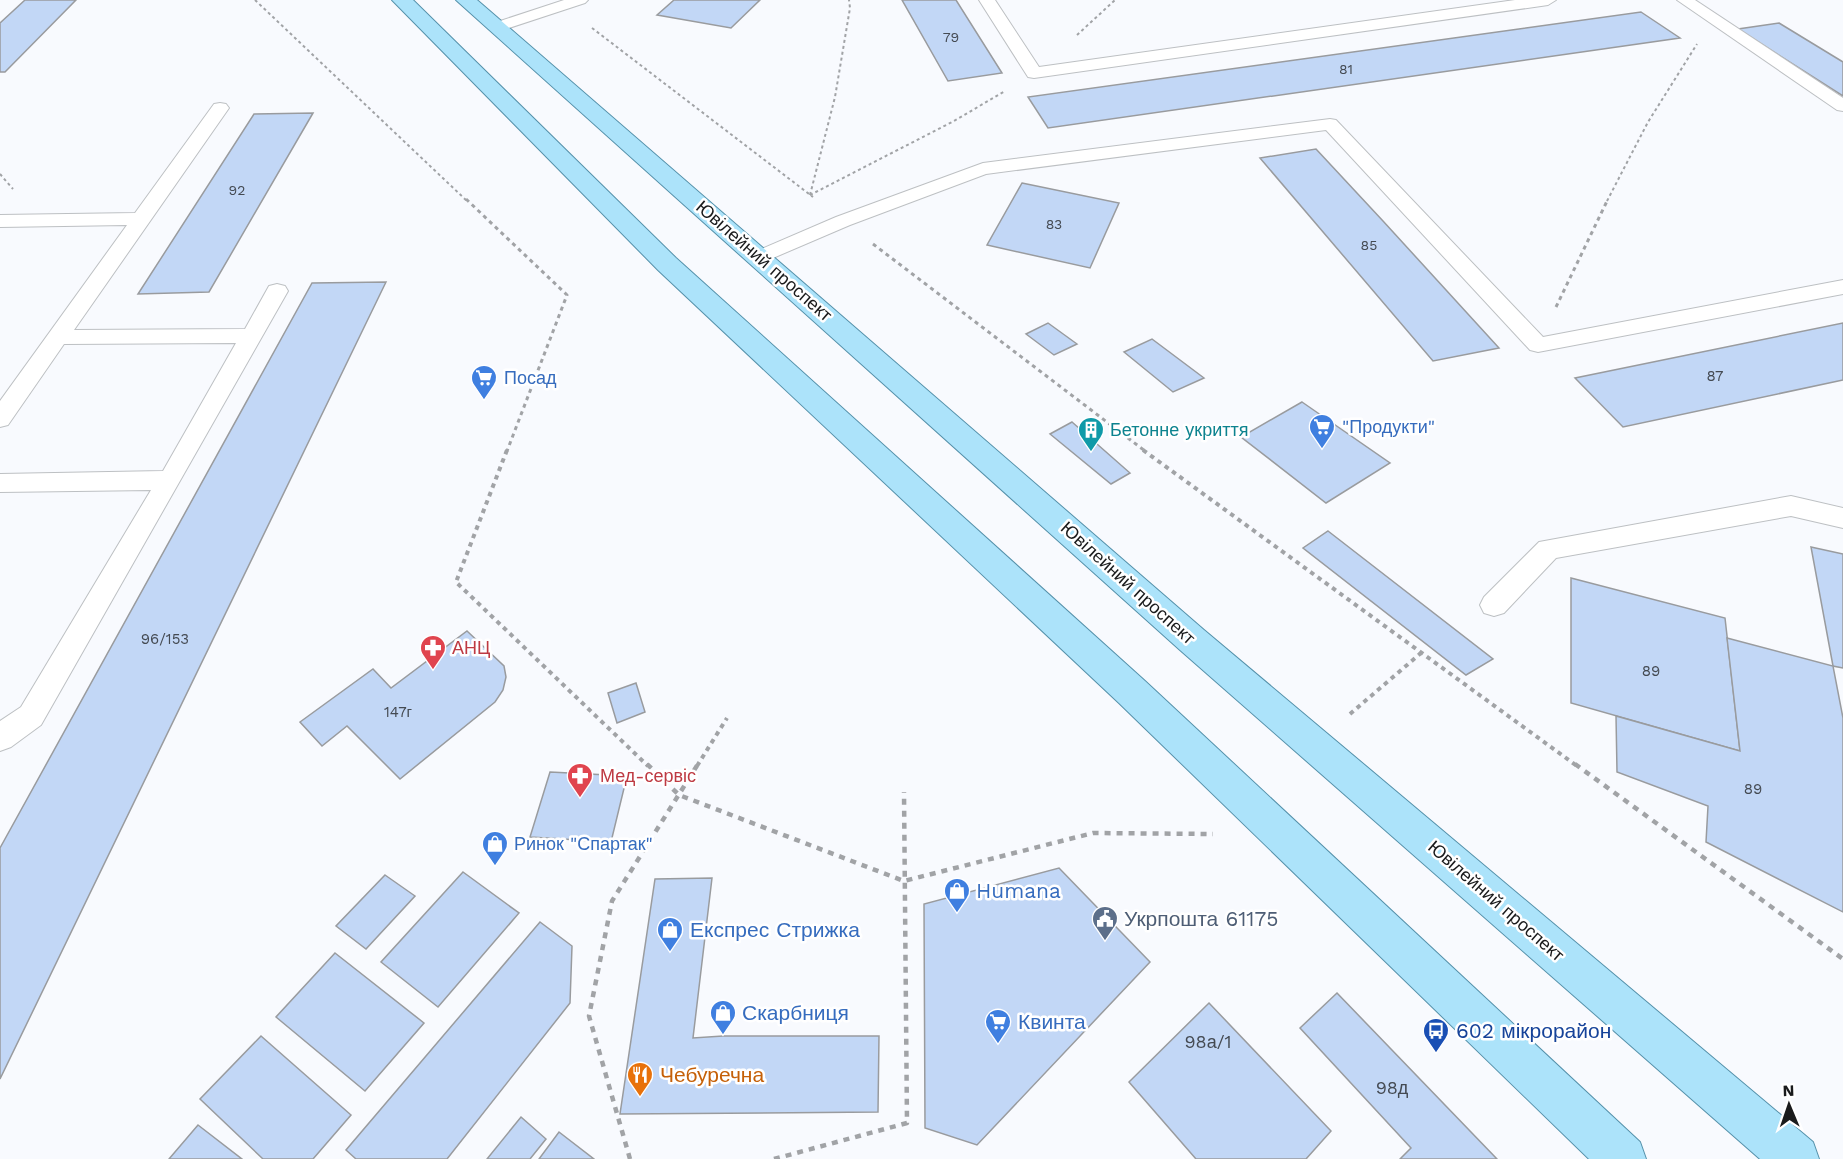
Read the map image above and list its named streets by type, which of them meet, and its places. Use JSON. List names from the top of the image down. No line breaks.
{"streets":{"main road":["Ювілейний проспект"]},"places":{"supermarket":["Посад","\"Продукти\"","Квинта"],"building":["Бетонне укриття"],"pharmacy":["АНЦ","Мед-сервіс"],"shop":["Ринок \"Спартак\"","Humana","Експрес Стрижка","Скарбниця"],"public building":["Укрпошта 61175"],"bus stop":["602 мікрорайон"],"restaurant":["Чебуречна"]},"house_numbers":["79","81","92","83","85","87","96/153","89","147г","89","98а/1","98д"],"north":"top"}
